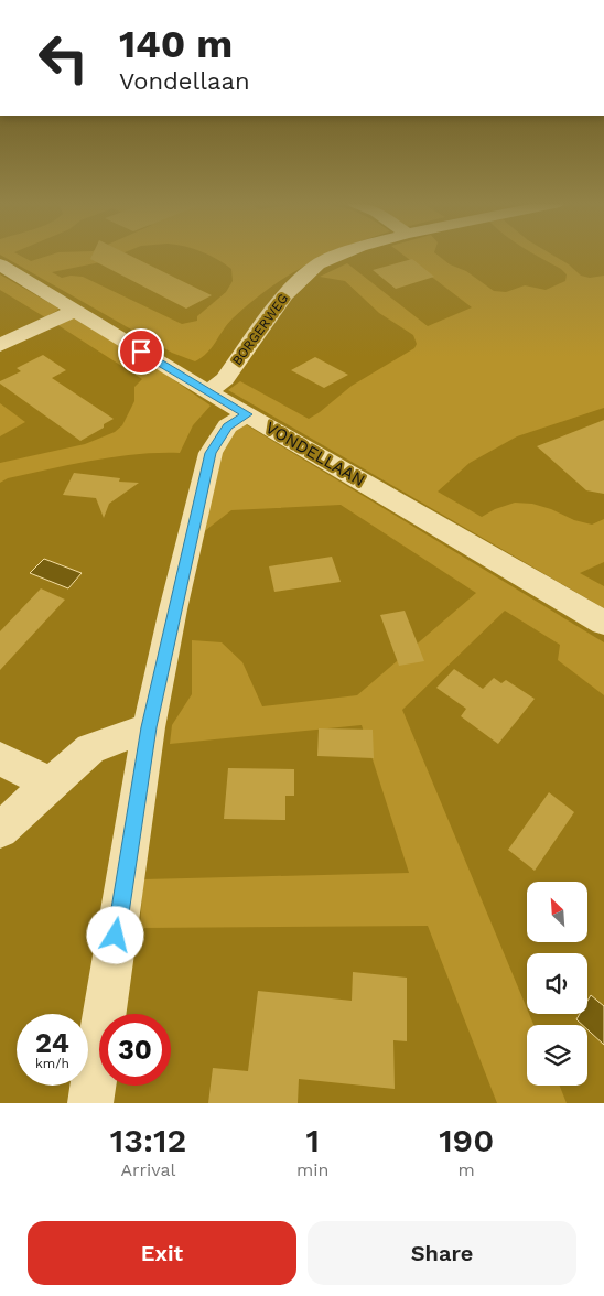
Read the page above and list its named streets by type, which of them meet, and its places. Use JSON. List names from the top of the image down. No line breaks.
{"streets":{"street":["BORGERWEG","VONDELLAAN"]},"crossings":[["BORGERWEG","VONDELLAAN"]],"north":"top left","page":{"turn":["140 m","Vondellaan"],"speed":"24 km/h","limit":"30","eta":["13:12","Arrival","1","min","190","m"],"buttons":["Exit","Share"]}}
